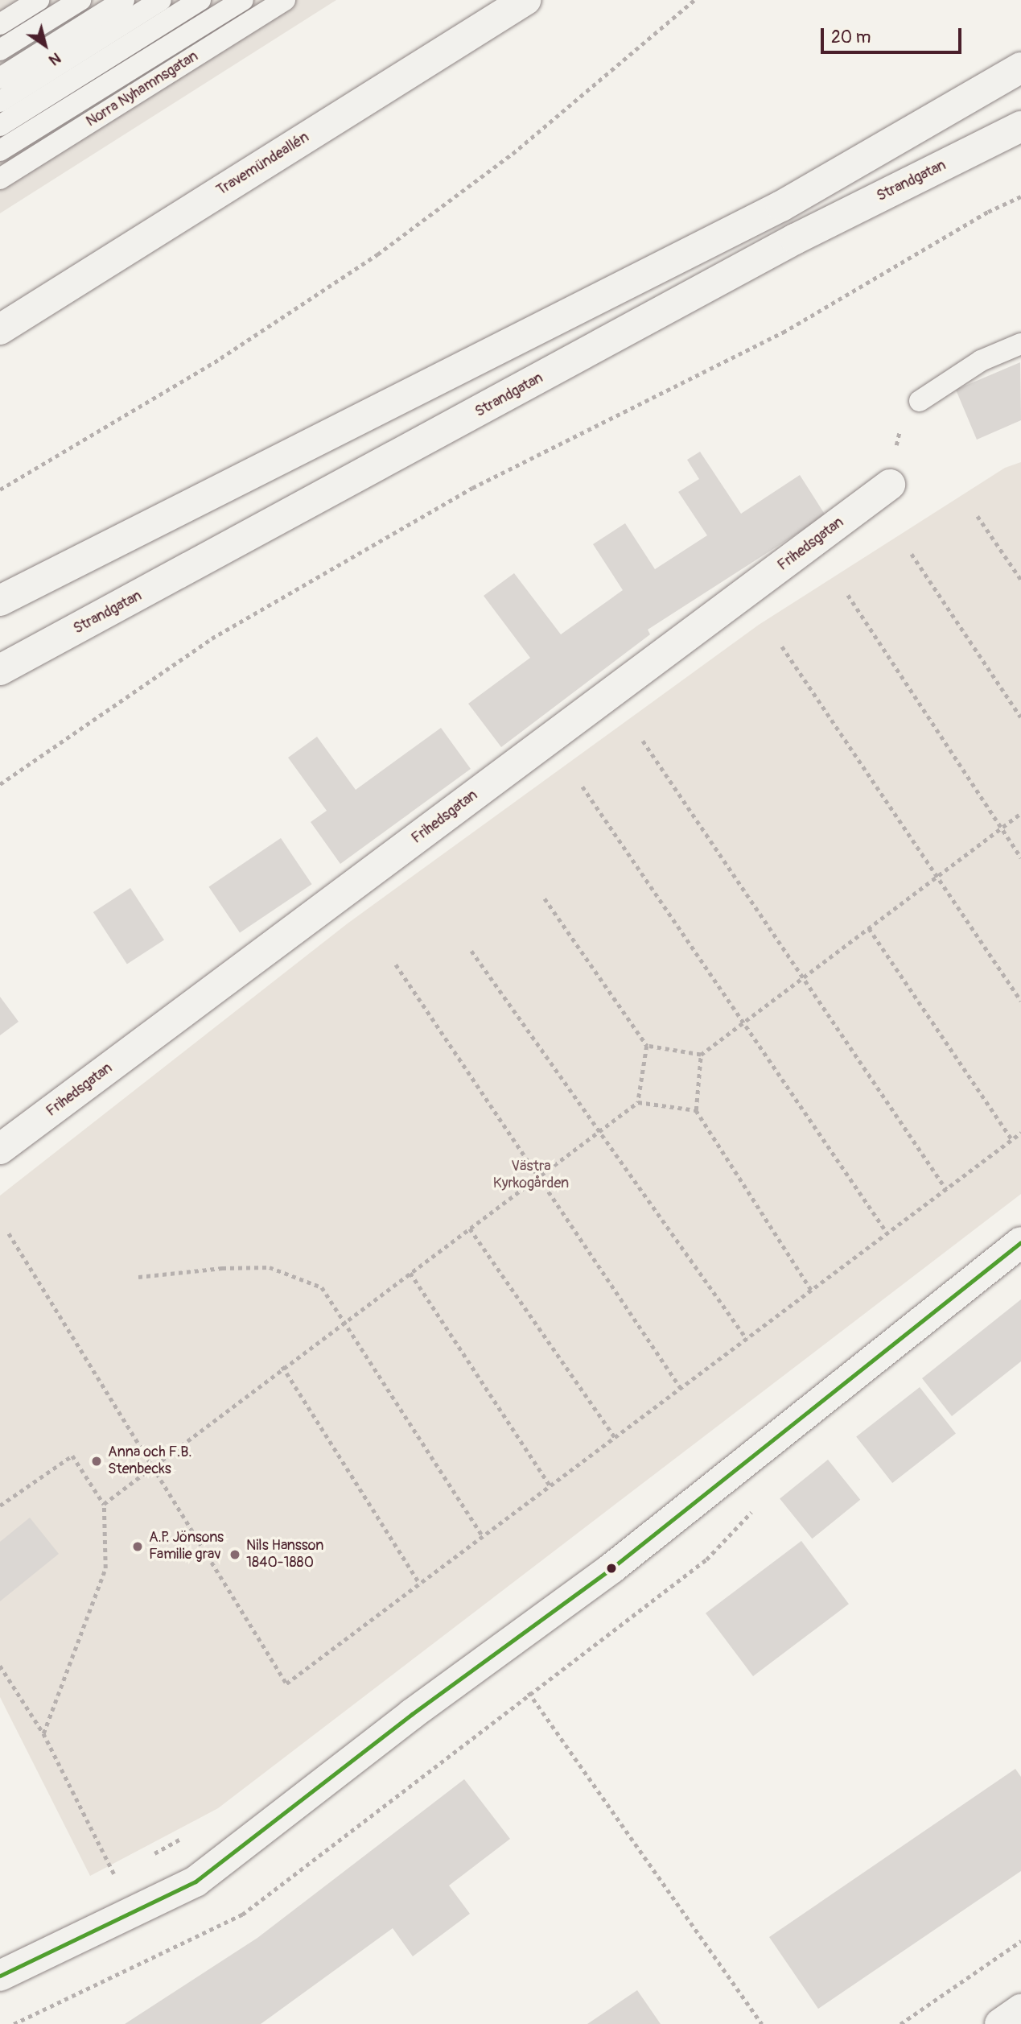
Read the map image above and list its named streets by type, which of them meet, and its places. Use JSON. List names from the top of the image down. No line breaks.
{"streets":{"main road":["Travemündeallén","Strandgatan","Frihedsgatan"],"lane":["Norra Nyhamnsgatan"]},"parks":["Västra Kyrkogården"],"places":["Anna och F.B. Stenbecks","A.P. Jönsons Familie grav","Nils Hansson 1840-1880"],"scale_bar":"20 m","north":"bottom right"}
